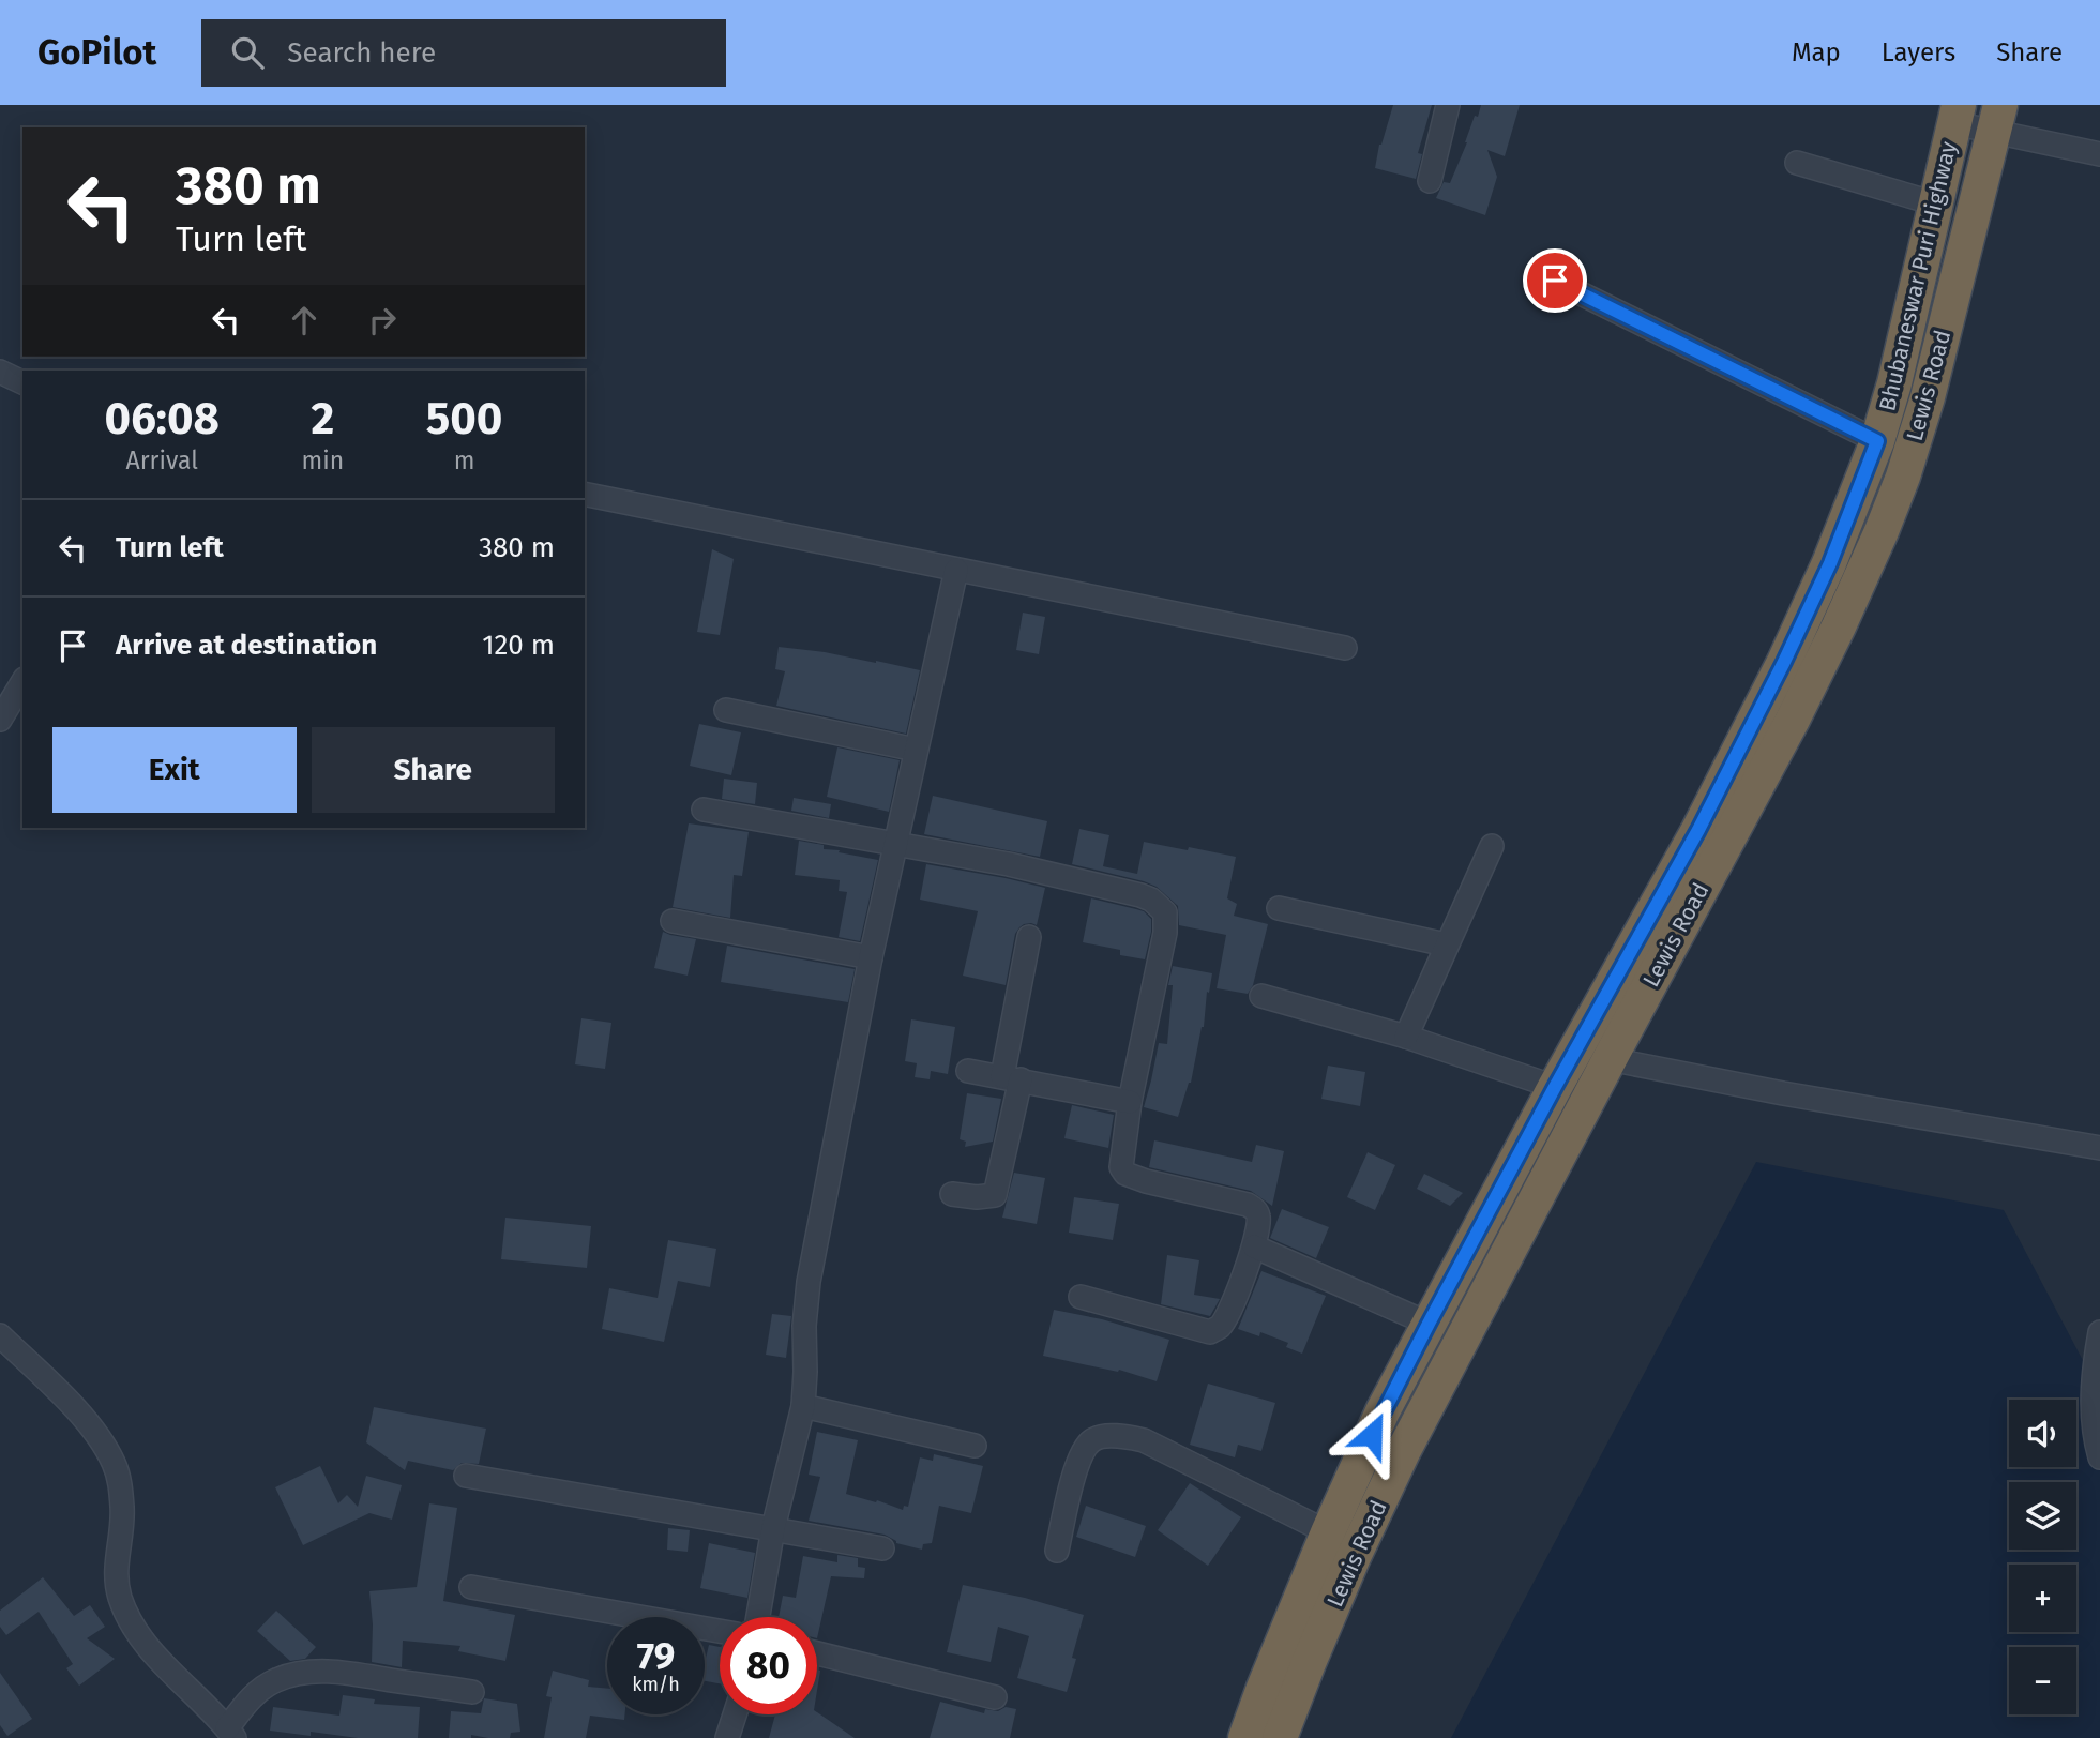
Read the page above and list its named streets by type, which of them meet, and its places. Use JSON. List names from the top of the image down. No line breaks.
{"streets":{"highway":["Bhubaneswar Puri Highway","Lewis Road"]},"page":{"header":"GoPilot","search":"Search here","nav":["Map","Layers","Share"],"turn":["380 m","Turn left"],"eta":["06:08","Arrival","2","min","500","m"],"list":[{"name":"Turn left","value":"380 m"},{"name":"Arrive at destination","value":"120 m"}],"buttons":["Exit","Share"],"map_buttons":["+","−"],"speed":"79 km/h","limit":"80"}}
